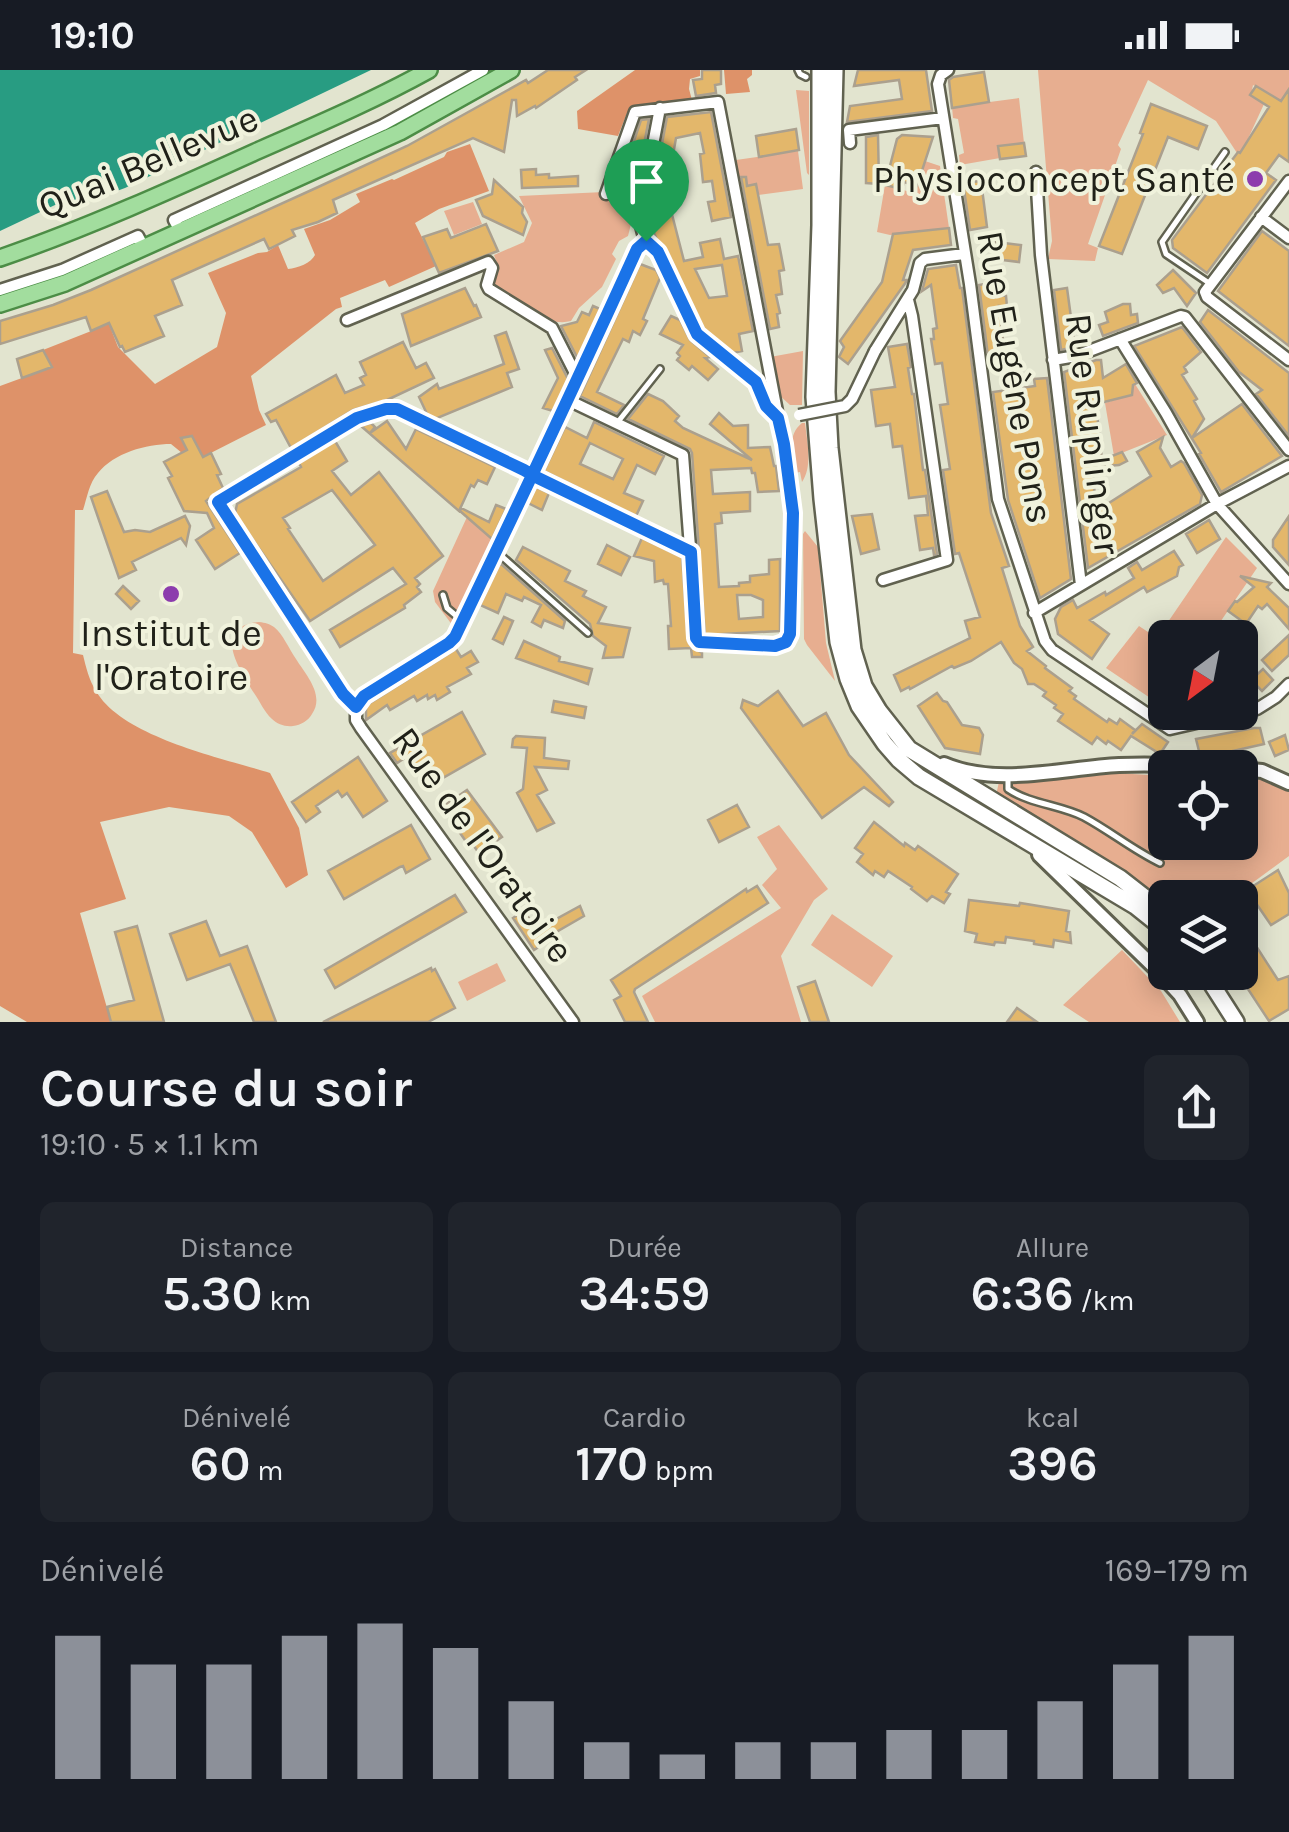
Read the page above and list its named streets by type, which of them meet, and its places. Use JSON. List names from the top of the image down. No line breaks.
{"streets":{"main road":["Quai Bellevue"],"street":["Rue Eugène Pons","Rue Ruplinger","Rue de l'Oratoire"]},"places":["Physioconcept Santé","Institut de l'Oratoire"],"north":"bottom left","page":{"status":"19:10","heading":["Course du soir","19:10 · 5 × 1.1 km"],"stats":[["Distance","5.30 km"],["Durée","34:59"],["Allure","6:36 /km"],["Dénivelé","60 m"],["Cardio","170 bpm"],["kcal","396"]],"chart":["Dénivelé","169–179 m"]}}
